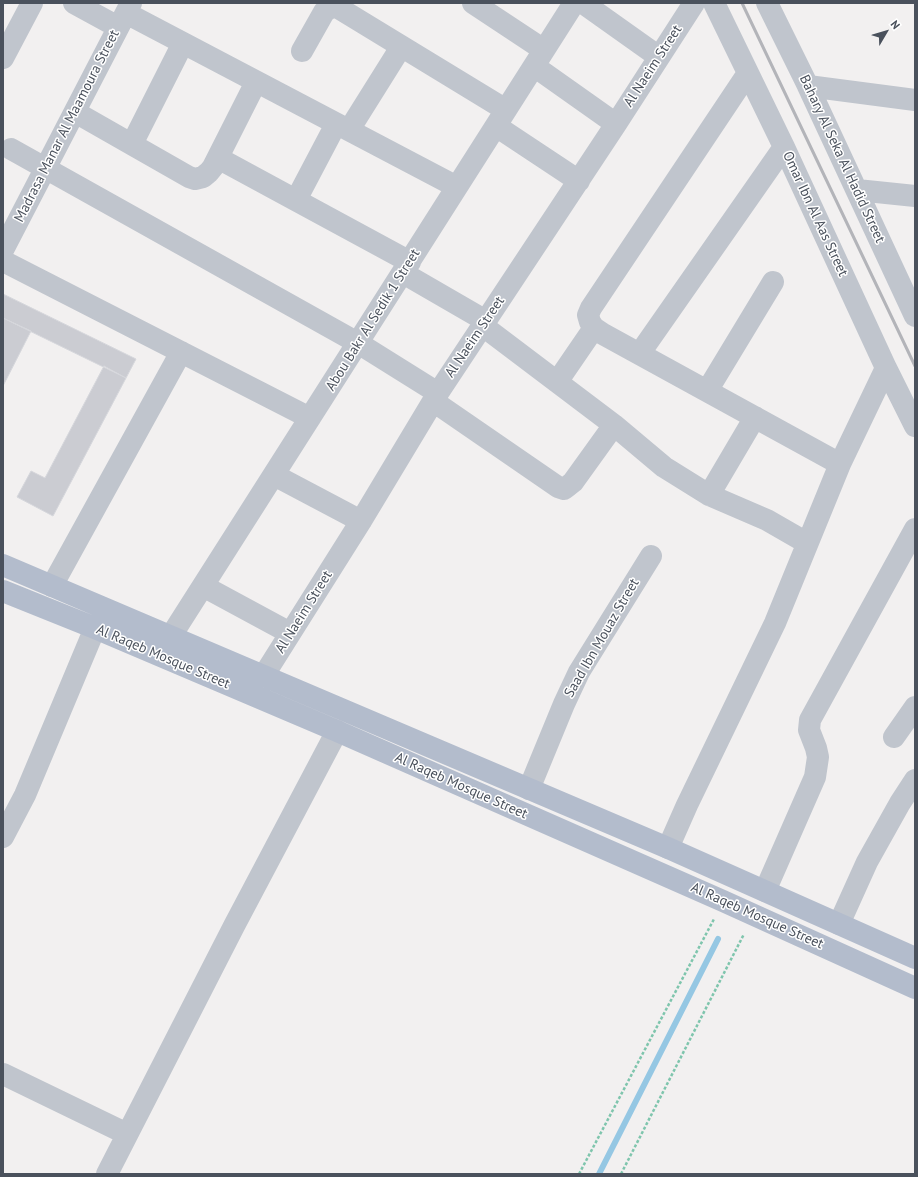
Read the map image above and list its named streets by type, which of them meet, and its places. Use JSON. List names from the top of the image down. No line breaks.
{"streets":{"main road":["Al Raqeb Mosque Street"],"street":["Al Naeim Street","Madrasa Manar Al Maamoura Street","Bahary Al Seka Al Hadid Street","Omar Ibn Al Aas Street","Abou Bakr Al Sedik 1 Street","Saad Ibn Mouaz Street"]},"crossings":[["Al Naeim Street","Al Raqeb Mosque Street"],["Abou Bakr Al Sedik 1 Street","Al Raqeb Mosque Street"],["Saad Ibn Mouaz Street","Al Raqeb Mosque Street"]],"north":"top right"}
